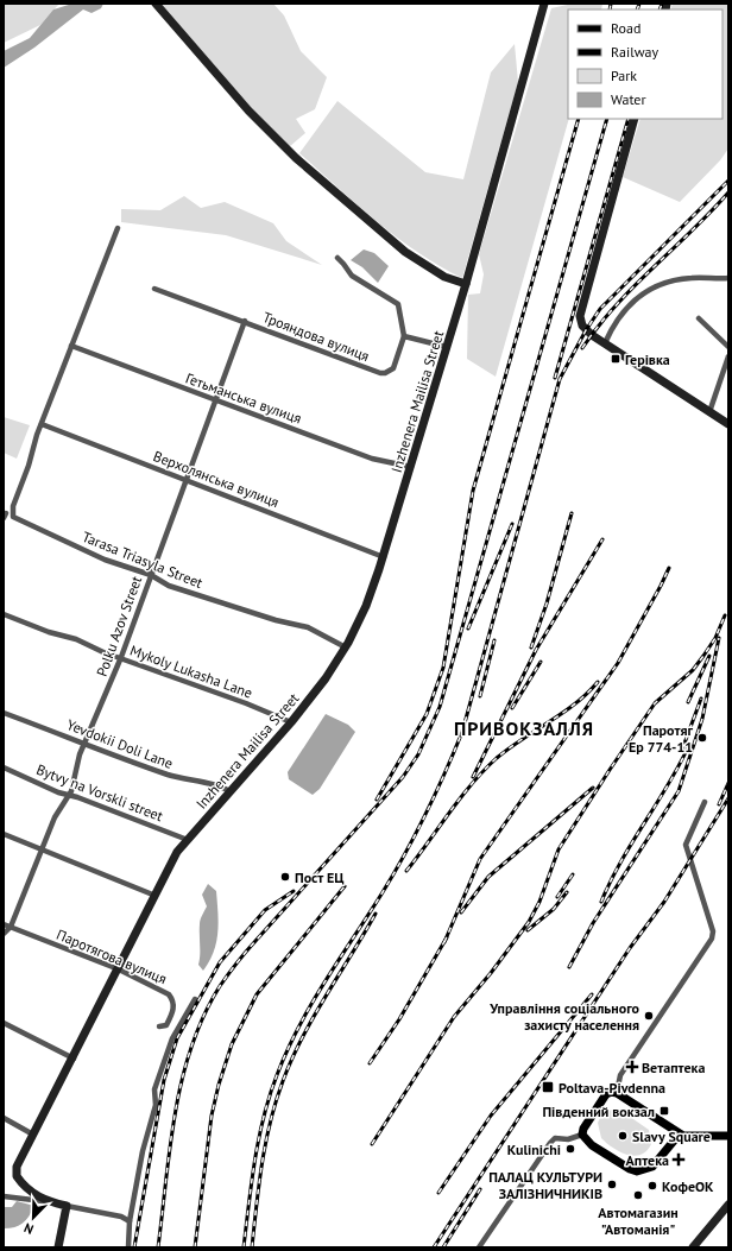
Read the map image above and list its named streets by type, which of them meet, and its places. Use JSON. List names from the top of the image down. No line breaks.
{"streets":{"street":["Трояндова вулиця","Гетьманська вулиця","Inzhenera Mailisa Street","Верхолянська вулиця","Tarasa Triasyla Street","Polku Azov Street","Mykoly Lukasha Lane","Yevdokii Doli Lane","Bytvy na Vorskli street","Паротягова вулиця"]},"crossings":[["Трояндова вулиця","Polku Azov Street"],["Гетьманська вулиця","Inzhenera Mailisa Street"],["Гетьманська вулиця","Polku Azov Street"],["Inzhenera Mailisa Street","Верхолянська вулиця"],["Inzhenera Mailisa Street","Tarasa Triasyla Street"],["Inzhenera Mailisa Street","Mykoly Lukasha Lane"],["Inzhenera Mailisa Street","Yevdokii Doli Lane"],["Inzhenera Mailisa Street","Bytvy na Vorskli street"],["Inzhenera Mailisa Street","Паротягова вулиця"],["Верхолянська вулиця","Tarasa Triasyla Street"],["Верхолянська вулиця","Polku Azov Street"],["Tarasa Triasyla Street","Polku Azov Street"],["Polku Azov Street","Mykoly Lukasha Lane"],["Polku Azov Street","Yevdokii Doli Lane"],["Polku Azov Street","Bytvy na Vorskli street"],["Polku Azov Street","Паротягова вулиця"]],"districts":["ПРИВОКЗАЛЛЯ"],"places":{"transit":["Герівка","Poltava-Pivdenna","Південний вокзал"],"other":["Паротяг Ер 774-11","Пост ЕЦ","Управління соціального захисту населення","Slavy Square","Kulinichi","ПАЛАЦ КУЛЬТУРИ ЗАЛIЗНИЧНИКIВ","КофеОК","Автомагазин \"Автоманія\""],"health":["Ветаптека","Аптека"]},"legend":["Road","Railway","Park","Water"],"north":"bottom left"}
